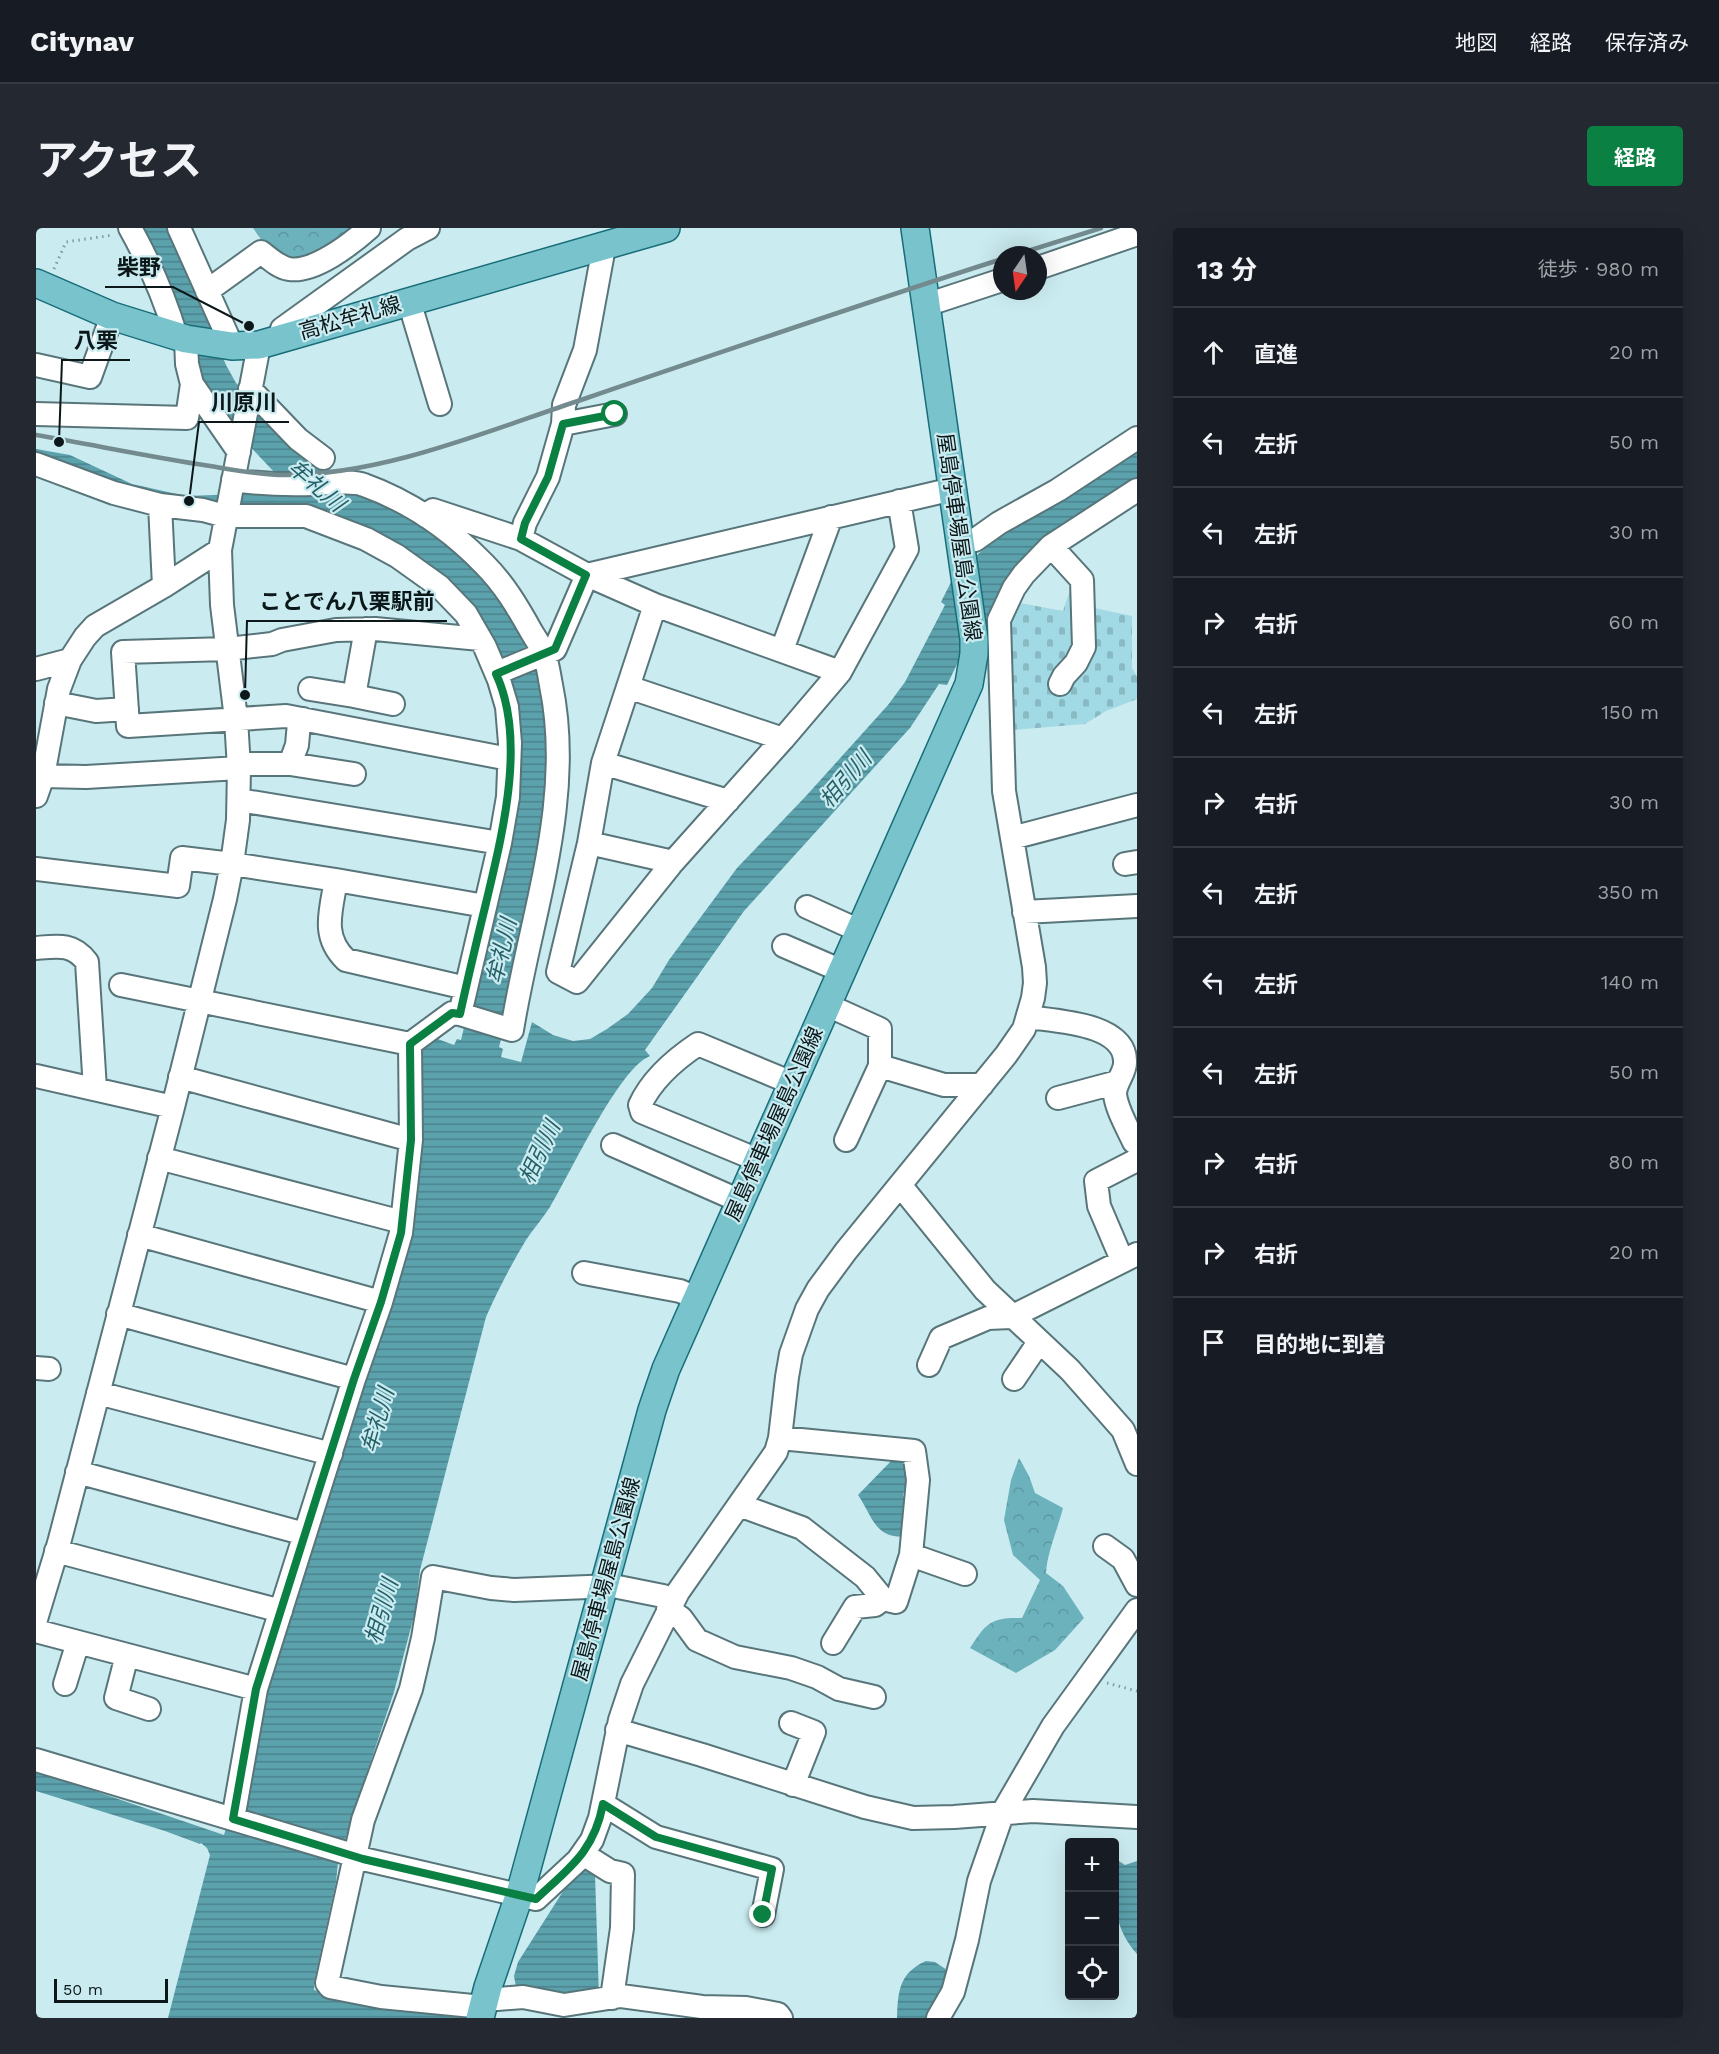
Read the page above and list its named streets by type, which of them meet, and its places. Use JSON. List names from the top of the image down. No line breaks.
{"streets":{"main road":["高松牟礼線","屋島停車場屋島公園線"]},"water":["牟礼川","相引川"],"places":["柴野","八栗","川原川","ことでん八栗駅前"],"scale_bar":"50 m","north":"bottom","page":{"header":"Citynav","nav":["地図","経路","保存済み"],"title":"アクセス","buttons":"経路","heading":["13 分","徒歩 · 980 m"],"list":[["直進","20 m"],["左折","50 m"],["左折","30 m"],["右折","60 m"],["左折","150 m"],["右折","30 m"],["左折","350 m"],["左折","140 m"],["左折","50 m"],["右折","80 m"],["右折","20 m"],"目的地に到着"],"map_buttons":["+","−"],"scale":"50 m"}}
